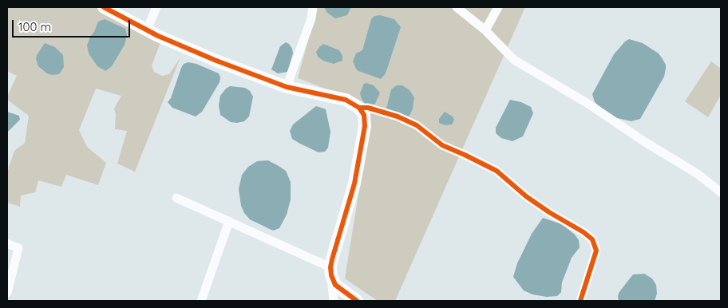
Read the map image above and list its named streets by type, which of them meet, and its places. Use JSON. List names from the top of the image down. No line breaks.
{"scale_bar":"100 m"}
